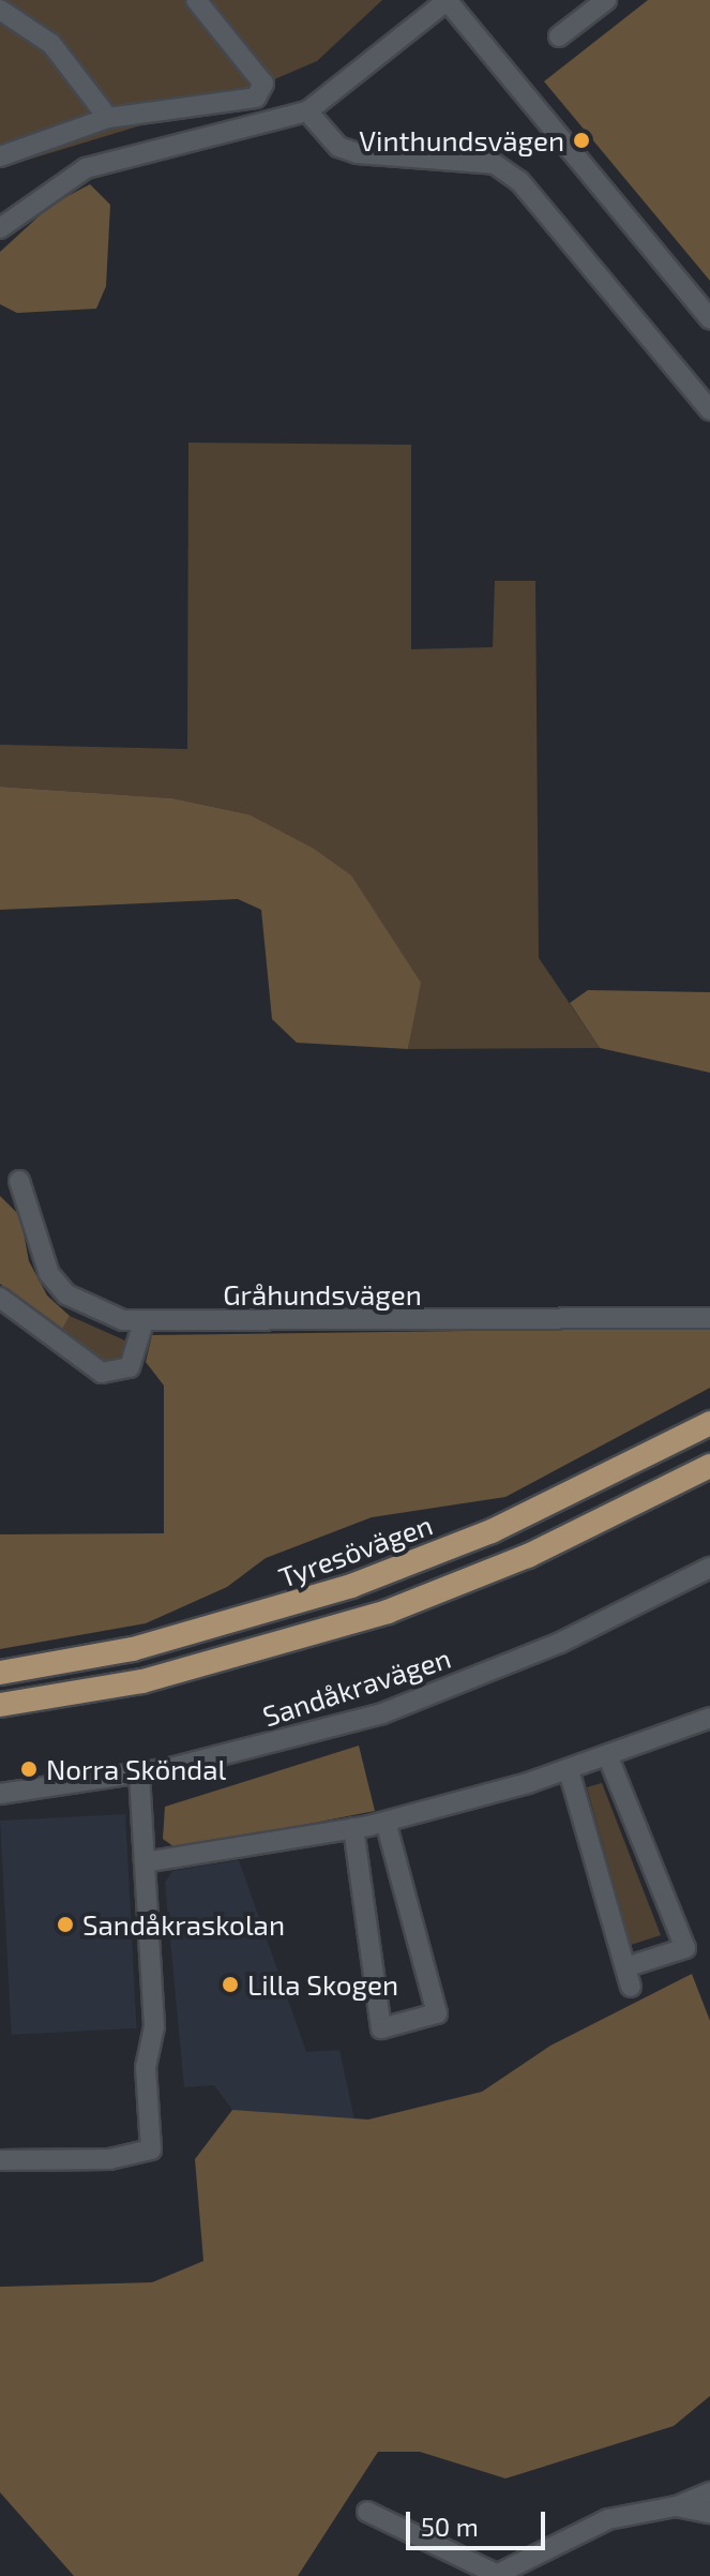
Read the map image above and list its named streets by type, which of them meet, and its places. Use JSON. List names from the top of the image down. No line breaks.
{"streets":{"main road":["Tyresövägen"],"street":["Gråhundsvägen","Sandåkravägen"]},"places":["Vinthundsvägen","Norra Sköndal","Sandåkraskolan","Lilla Skogen"],"scale_bar":"50 m"}
